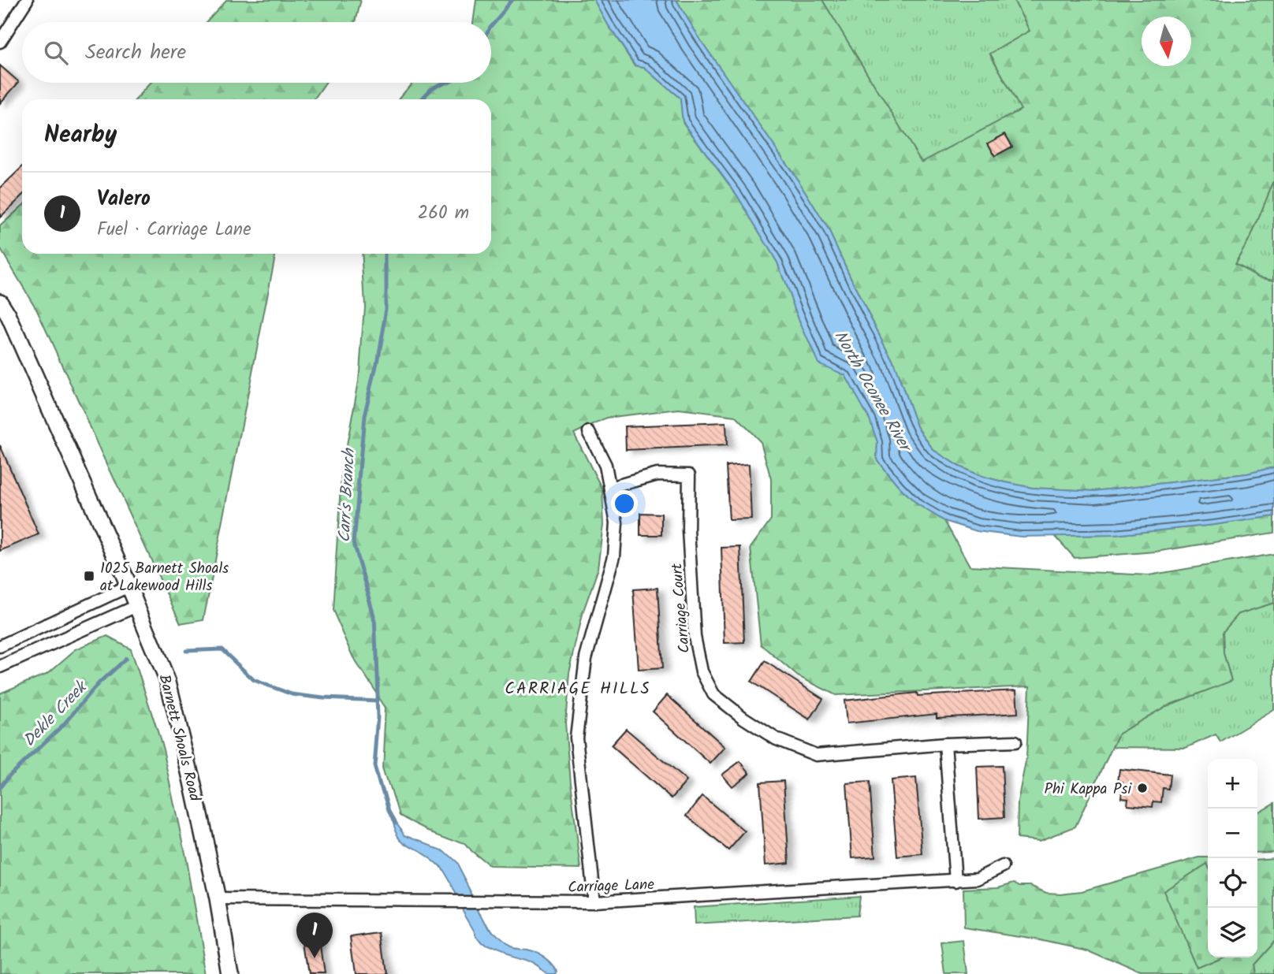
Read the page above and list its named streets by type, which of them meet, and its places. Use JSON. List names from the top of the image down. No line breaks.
{"streets":{"main road":["Barnett Shoals Road"],"street":["Carriage Court","Carriage Lane"]},"crossings":[["Barnett Shoals Road","Carriage Lane"]],"districts":["CARRIAGE HILLS"],"water":["North Oconee River","Carr's Branch","Dekle Creek"],"places":{"transit":["1025 Barnett Shoals at Lakewood Hills"],"other":["Phi Kappa Psi"]},"north":"bottom","page":{"search":"Search here","heading":"Nearby","list":[{"mark":"1","name":"Valero","note":"Fuel · Carriage Lane","value":"260 m"}],"map_buttons":["+","−"],"pins":"1"}}
